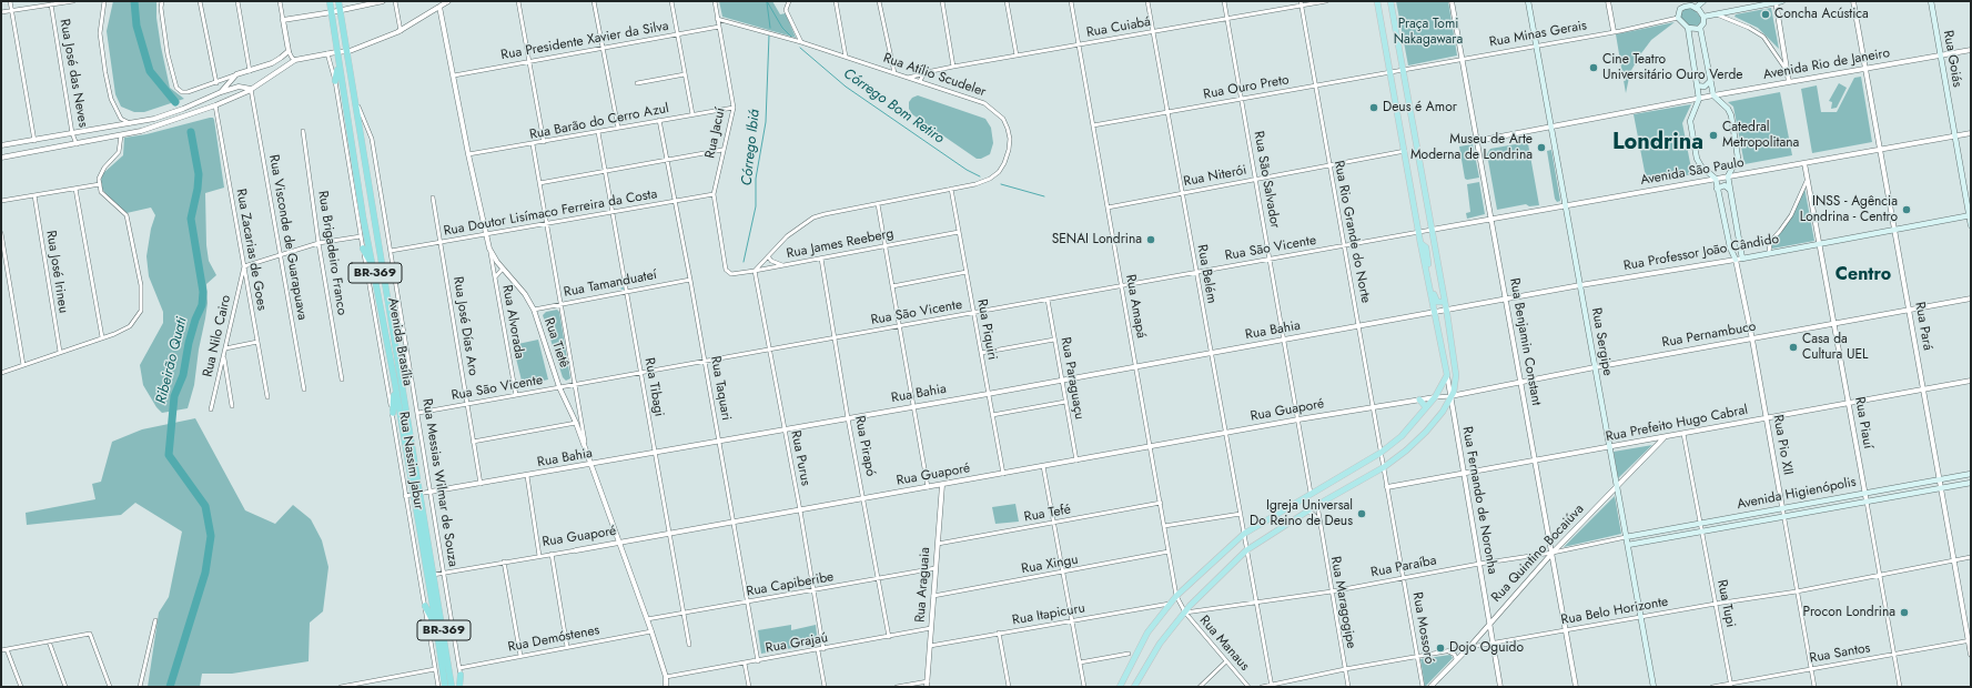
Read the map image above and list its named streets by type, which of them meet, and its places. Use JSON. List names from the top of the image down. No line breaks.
{"streets":{"highway":["BR-369","Avenida Brasília"],"main road":["Rua Goiás","Rua Professor João Cândido","Rua Sergipe","Avenida Higienópolis"],"street":["Rua Cuiabá","Rua Minas Gerais","Rua Presidente Xavier da Silva","Avenida Rio de Janeiro","Rua José das Neves","Rua Atílio Scudeler","Rua Ouro Preto","Rua Barão do Cerro Azul","Rua Jacuí","Avenida São Paulo","Rua Niterói","Rua São Salvador","Rua Doutor Lisímaco Ferreira da Costa","Rua Rio Grande do Norte","Rua Visconde de Guarapuava","Rua James Reeberg","Rua São Vicente","Rua Zacarias de Goes","Rua Brigadeiro Franco","Rua José Irineu","Rua Belém","Rua Tamanduateí","Rua Amapá","Rua Alvorada","Rua José Días Aro","Rua Pará","Rua Piquiri","Rua Bahia","Rua Pernambuco","Rua Nilo Cairo","Rua Benjamin Constant","Rua Tietê","Rua Paraguaçu","Rua Tibagi","Rua Taquari","Rua Guaporé","Rua Piauí","Rua Prefeito Hugo Cabral","Rua Pio XII","Rua Pirapó","Rua Purus","Rua Nassim Jabur","Rua Messias Wilmar de Souza","Rua Fernando de Noronha","Rua Tefé","Rua Quintino Bocaiúva","Rua Xingu","Rua Paraíba","Rua Capiberibe","Rua Araguaia","Rua Maragogipe","Rua Tupi","Rua Belo Horizonte","Rua Itapicuru","Rua Mossoró","Rua Demóstenes","Rua Grajaú","Rua Manaus","Rua Santos"]},"crossings":[["Rua Cuiabá","Rua Atílio Scudeler"],["Rua Cuiabá","Rua São Salvador"],["Rua Cuiabá","Rua Rio Grande do Norte"],["Rua Cuiabá","Rua Belém"],["Rua Cuiabá","Rua Amapá"],["Rua Minas Gerais","Rua Ouro Preto"],["Rua Minas Gerais","Rua Benjamin Constant"],["Rua Minas Gerais","Rua Sergipe"],["Rua Presidente Xavier da Silva","Rua Jacuí"],["Rua Presidente Xavier da Silva","Rua Tietê"],["Rua Goiás","Avenida Rio de Janeiro"],["Rua Goiás","Avenida São Paulo"],["Rua Goiás","Rua Professor João Cândido"],["Avenida Rio de Janeiro","Rua Pará"],["Avenida Rio de Janeiro","Rua Benjamin Constant"],["Avenida Rio de Janeiro","Rua Sergipe"],["Rua Atílio Scudeler","Rua Jacuí"],["Rua Atílio Scudeler","Rua James Reeberg"],["Rua Atílio Scudeler","Rua Piquiri"],["Rua Atílio Scudeler","Rua Purus"],["Rua Ouro Preto","Rua São Salvador"],["Rua Ouro Preto","Rua Rio Grande do Norte"],["Rua Ouro Preto","Rua Belém"],["Rua Ouro Preto","Rua Amapá"],["Rua Barão do Cerro Azul","Rua Jacuí"],["Rua Barão do Cerro Azul","Rua Tietê"],["Rua Barão do Cerro Azul","Rua Tibagi"],["Rua Barão do Cerro Azul","Rua Taquari"],["Rua Jacuí","Rua Doutor Lisímaco Ferreira da Costa"],["Rua Jacuí","Rua James Reeberg"],["Avenida São Paulo","Rua São Vicente"],["Avenida São Paulo","Rua Pará"],["Avenida São Paulo","Rua Benjamin Constant"],["Avenida São Paulo","Rua Sergipe"],["Avenida São Paulo","Rua Piauí"],["Rua Niterói","Rua São Salvador"],["Rua Niterói","Rua Rio Grande do Norte"],["Rua Niterói","Rua Belém"],["Rua Niterói","Rua Amapá"],["Rua São Salvador","Rua São Vicente"],["Rua São Salvador","Rua Bahia"],["Rua São Salvador","Rua Guaporé"],["Rua Doutor Lisímaco Ferreira da Costa","Rua José Días Aro"],["Rua Doutor Lisímaco Ferreira da Costa","Rua Tietê"],["Rua Doutor Lisímaco Ferreira da Costa","Rua Tibagi"],["Rua Doutor Lisímaco Ferreira da Costa","Rua Taquari"],["Rua Doutor Lisímaco Ferreira da Costa","Rua Messias Wilmar de Souza"],["Rua Rio Grande do Norte","Rua São Vicente"],["Rua Rio Grande do Norte","Rua Bahia"],["Rua Rio Grande do Norte","Rua Guaporé"],["Rua Rio Grande do Norte","Rua Mossoró"],["Rua James Reeberg","Rua Piquiri"],["Rua James Reeberg","Rua Pirapó"],["Rua James Reeberg","Rua Purus"],["Rua São Vicente","Rua Belém"],["Rua São Vicente","Rua Amapá"],["Rua São Vicente","Rua Alvorada"],["Rua São Vicente","Rua José Días Aro"],["Rua São Vicente","Rua Piquiri"],["Rua São Vicente","Rua Tietê"],["Rua São Vicente","Rua Paraguaçu"],["Rua São Vicente","Rua Tibagi"],["Rua São Vicente","Rua Taquari"],["Rua São Vicente","Rua Pirapó"],["Rua São Vicente","Rua Purus"],["Rua São Vicente","Rua Messias Wilmar de Souza"],["Rua Zacarias de Goes","Rua Nilo Cairo"],["Rua Professor João Cândido","Rua Pará"],["Rua Professor João Cândido","Rua Bahia"],["Rua Professor João Cândido","Rua Benjamin Constant"],["Rua Professor João Cândido","Rua Sergipe"],["Rua Professor João Cândido","Rua Piauí"],["Rua Professor João Cândido","Rua Pio XII"],["Rua Belém","Rua Bahia"],["Rua Belém","Rua Guaporé"],["Rua Belém","Rua Paraíba"],["Rua Belém","Rua Belo Horizonte"],["Rua Tamanduateí","Rua Tietê"],["Rua Tamanduateí","Rua Tibagi"],["Rua Tamanduateí","Rua Taquari"],["Rua Amapá","Rua Bahia"],["Rua Amapá","Rua Guaporé"],["Rua Amapá","Rua Tefé"],["Rua Amapá","Rua Xingu"],["Rua Amapá","Rua Paraíba"],["Rua Amapá","Rua Manaus"],["Rua Alvorada","Rua Tietê"],["Rua José Días Aro","Rua Bahia"],["Rua Pará","Rua Pernambuco"],["Rua Pará","Rua Prefeito Hugo Cabral"],["Rua Pará","Avenida Higienópolis"],["Rua Pará","Rua Belo Horizonte"],["Rua Pará","Rua Santos"],["Rua Piquiri","Rua Bahia"],["Rua Piquiri","Rua Guaporé"],["Rua Bahia","Avenida Brasília"],["Rua Bahia","Rua Tietê"],["Rua Bahia","Rua Paraguaçu"],["Rua Bahia","Rua Tibagi"],["Rua Bahia","Rua Taquari"],["Rua Bahia","Rua Pirapó"],["Rua Bahia","Rua Purus"],["Rua Bahia","Rua Nassim Jabur"],["Rua Bahia","Rua Messias Wilmar de Souza"],["Rua Pernambuco","Rua Benjamin Constant"],["Rua Pernambuco","Rua Sergipe"],["Rua Pernambuco","Rua Guaporé"],["Rua Pernambuco","Rua Piauí"],["Rua Pernambuco","Rua Pio XII"],["Rua Pernambuco","Rua Fernando de Noronha"],["Avenida Brasília","Rua Guaporé"],["Avenida Brasília","Rua Nassim Jabur"],["Avenida Brasília","Rua Messias Wilmar de Souza"],["Rua Benjamin Constant","Rua Prefeito Hugo Cabral"],["Rua Benjamin Constant","Rua Quintino Bocaiúva"],["Rua Benjamin Constant","Rua Paraíba"],["Rua Benjamin Constant","Rua Belo Horizonte"],["Rua Sergipe","Rua Prefeito Hugo Cabral"],["Rua Sergipe","Avenida Higienópolis"],["Rua Sergipe","Rua Quintino Bocaiúva"],["Rua Sergipe","Rua Paraíba"],["Rua Sergipe","Rua Belo Horizonte"],["Rua Tietê","Rua Guaporé"],["Rua Tietê","Rua Capiberibe"],["Rua Tietê","Rua Demóstenes"],["Rua Tietê","Rua Grajaú"],["Rua Paraguaçu","Rua Guaporé"],["Rua Tibagi","Rua Guaporé"],["Rua Tibagi","Rua Capiberibe"],["Rua Taquari","Rua Guaporé"],["Rua Taquari","Rua Capiberibe"],["Rua Taquari","Rua Grajaú"],["Rua Guaporé","Rua Pirapó"],["Rua Guaporé","Rua Purus"],["Rua Guaporé","Rua Nassim Jabur"],["Rua Guaporé","Rua Messias Wilmar de Souza"],["Rua Guaporé","Rua Fernando de Noronha"],["Rua Guaporé","Rua Araguaia"],["Rua Piauí","Rua Prefeito Hugo Cabral"],["Rua Piauí","Avenida Higienópolis"],["Rua Piauí","Rua Belo Horizonte"],["Rua Piauí","Rua Santos"],["Rua Prefeito Hugo Cabral","Rua Pio XII"],["Rua Prefeito Hugo Cabral","Rua Fernando de Noronha"],["Rua Prefeito Hugo Cabral","Rua Quintino Bocaiúva"],["Rua Prefeito Hugo Cabral","Rua Tupi"],["Rua Prefeito Hugo Cabral","Rua Mossoró"],["Rua Pio XII","Avenida Higienópolis"],["Rua Pio XII","Rua Belo Horizonte"],["Rua Pio XII","Rua Santos"],["Rua Pirapó","Rua Capiberibe"],["Rua Pirapó","Rua Grajaú"],["Rua Purus","Rua Capiberibe"],["Rua Purus","Rua Grajaú"],["Rua Messias Wilmar de Souza","Rua Demóstenes"],["Avenida Higienópolis","Rua Paraíba"],["Avenida Higienópolis","Rua Tupi"],["Rua Fernando de Noronha","Rua Quintino Bocaiúva"],["Rua Fernando de Noronha","Rua Paraíba"],["Rua Fernando de Noronha","Rua Belo Horizonte"],["Rua Tefé","Rua Araguaia"],["Rua Quintino Bocaiúva","Rua Paraíba"],["Rua Quintino Bocaiúva","Rua Belo Horizonte"],["Rua Xingu","Rua Araguaia"],["Rua Paraíba","Rua Maragogipe"],["Rua Paraíba","Rua Mossoró"],["Rua Paraíba","Rua Manaus"],["Rua Capiberibe","Rua Araguaia"],["Rua Araguaia","Rua Itapicuru"],["Rua Araguaia","Rua Grajaú"],["Rua Maragogipe","Rua Belo Horizonte"],["Rua Tupi","Rua Belo Horizonte"],["Rua Tupi","Rua Santos"],["Rua Belo Horizonte","Rua Mossoró"]],"districts":["Londrina","Centro"],"water":["Córrego Bom Retiro","Córrego Ibiá","Ribeirão Quati"],"parks":["Praça Tomi Nakagawara"],"places":["Concha Acústica","Cine Teatro Universitário Ouro Verde","Deus é Amor","Catedral Metropolitana","Museu de Arte Moderna de Londrina","INSS - Agência Londrina - Centro","SENAI Londrina","Casa da Cultura UEL","Igreja Universal Do Reino de Deus","Procon Londrina","Dojo Oguido"]}
